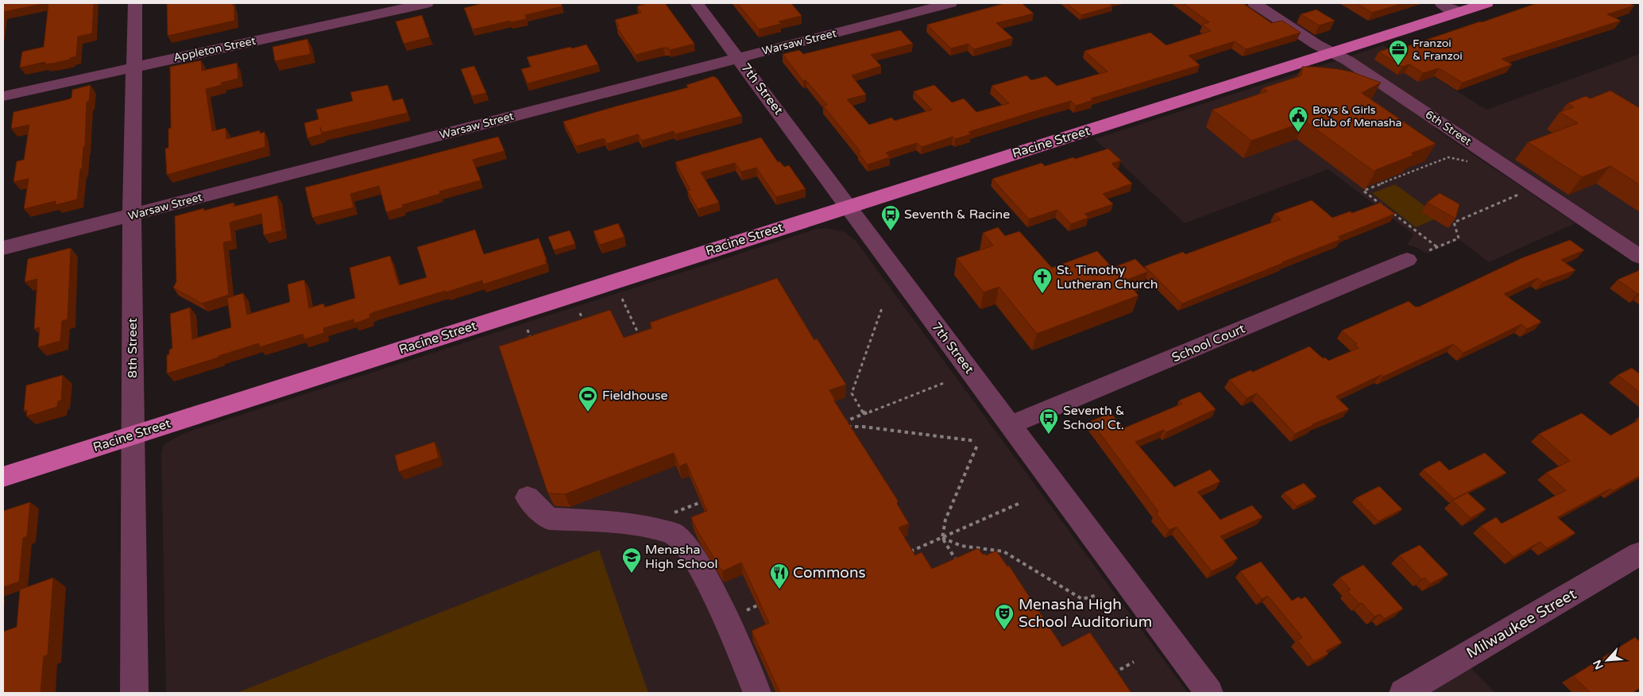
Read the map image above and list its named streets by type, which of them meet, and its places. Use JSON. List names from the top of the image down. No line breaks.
{"streets":{"main road":["Racine Street"],"street":["Warsaw Street","Appleton Street","7th Street","6th Street","School Court","8th Street","Milwaukee Street"]},"crossings":[["Warsaw Street","7th Street"],["Warsaw Street","8th Street"],["Appleton Street","8th Street"],["7th Street","Racine Street"],["7th Street","School Court"],["6th Street","Racine Street"],["Racine Street","8th Street"]],"places":{"office":["Franzoi & Franzoi"],"public building":["Boys & Girls Club of Menasha"],"bus stop":["Seventh & Racine","Seventh & School Ct."],"church":["St. Timothy Lutheran Church"],"sports":["Fieldhouse"],"school or university":["Menasha High School"],"restaurant":["Commons"],"theatre":["Menasha High School Auditorium"]},"north":"bottom left"}
